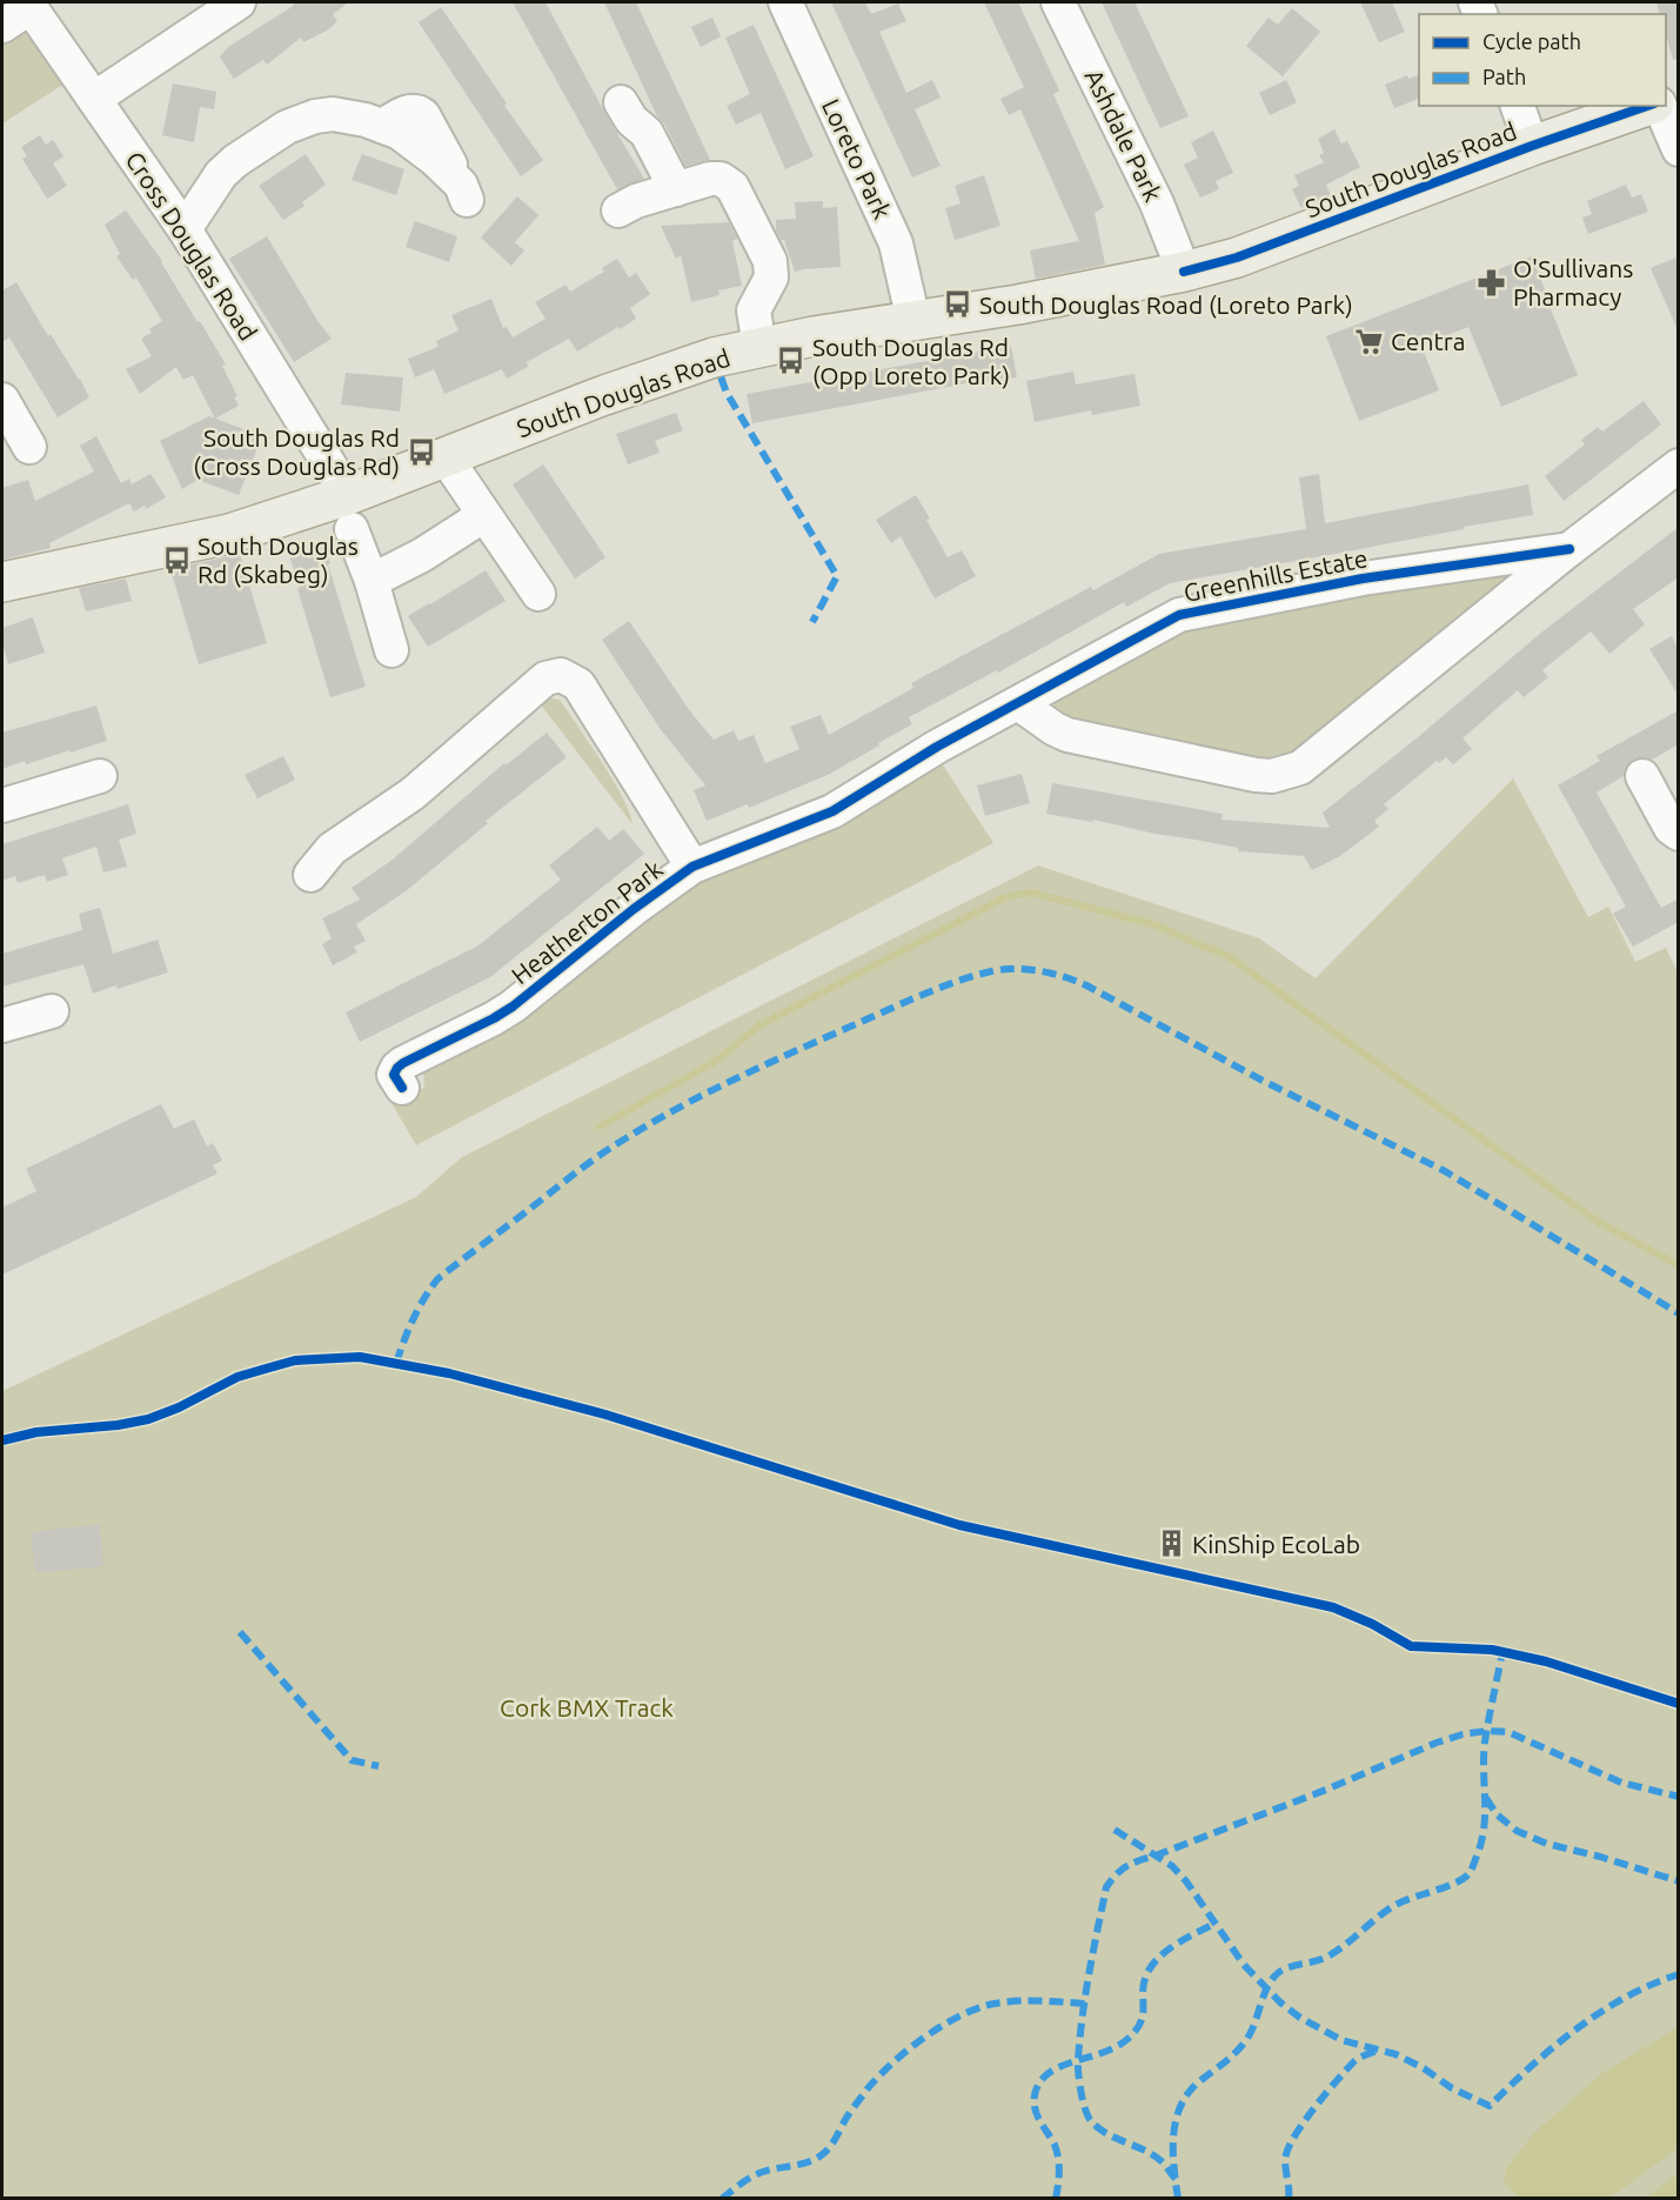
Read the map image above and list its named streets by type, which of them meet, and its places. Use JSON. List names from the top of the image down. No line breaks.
{"streets":{"main road":["South Douglas Road"],"street":["Ashdale Park","Loreto Park","Cross Douglas Road","Greenhills Estate","Heatherton Park"]},"crossings":[["Ashdale Park","South Douglas Road"],["Loreto Park","South Douglas Road"],["South Douglas Road","Cross Douglas Road"],["Greenhills Estate","Heatherton Park"]],"parks":["Cork BMX Track"],"places":{"pharmacy":["O'Sullivans Pharmacy"],"bus stop":["South Douglas Road (Loreto Park)","South Douglas Rd (Opp Loreto Park)","South Douglas Rd (Cross Douglas Rd)","South Douglas Rd (Skabeg)"],"supermarket":["Centra"],"building":["KinShip EcoLab"]},"legend":["Cycle path","Path"]}
